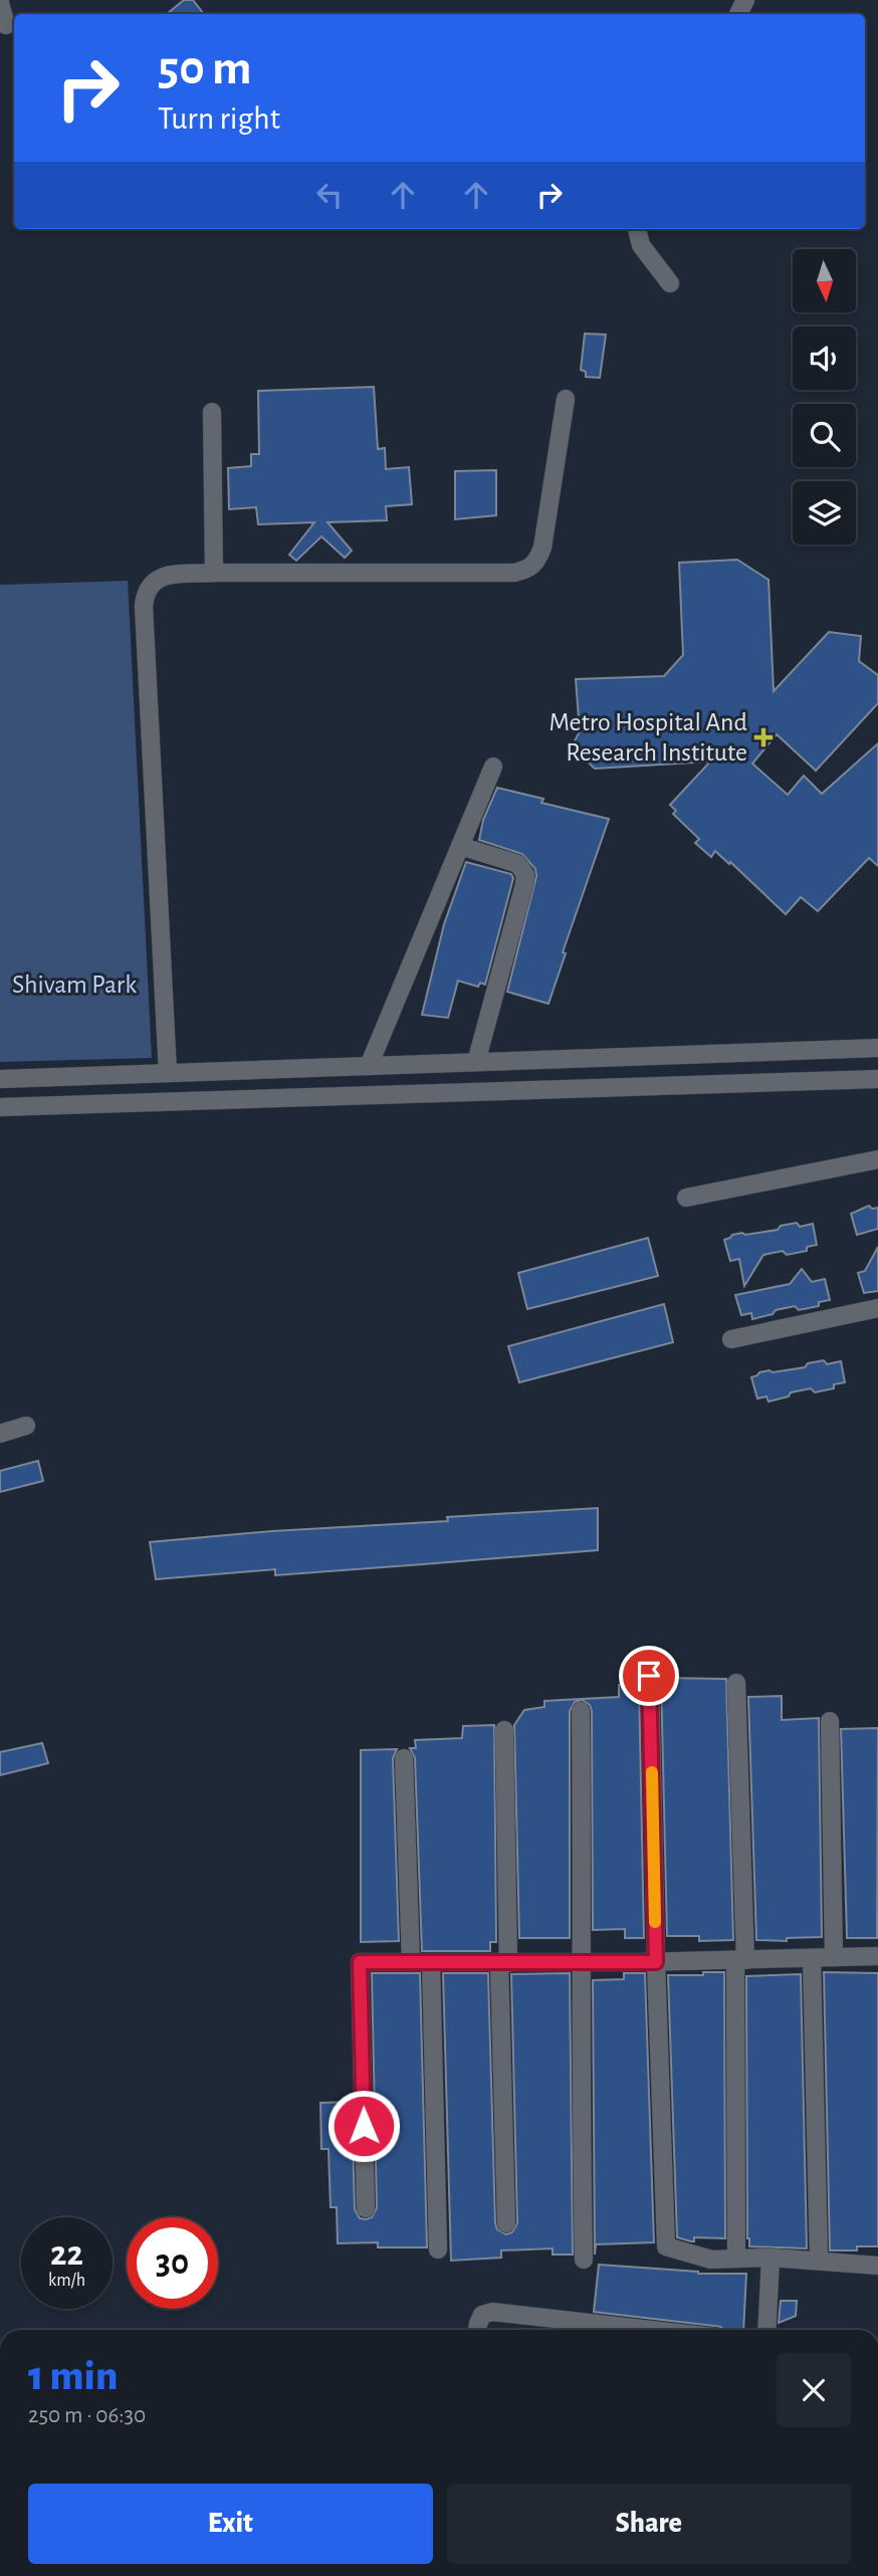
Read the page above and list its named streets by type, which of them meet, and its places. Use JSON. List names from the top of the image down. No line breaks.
{"parks":["Shivam Park"],"places":{"health":["Metro Hospital And Research Institute"]},"north":"bottom","page":{"turn":["50 m","Turn right"],"speed":"22 km/h","limit":"30","heading":["1 min","250 m · 06:30"],"buttons":["Exit","Share"]}}
